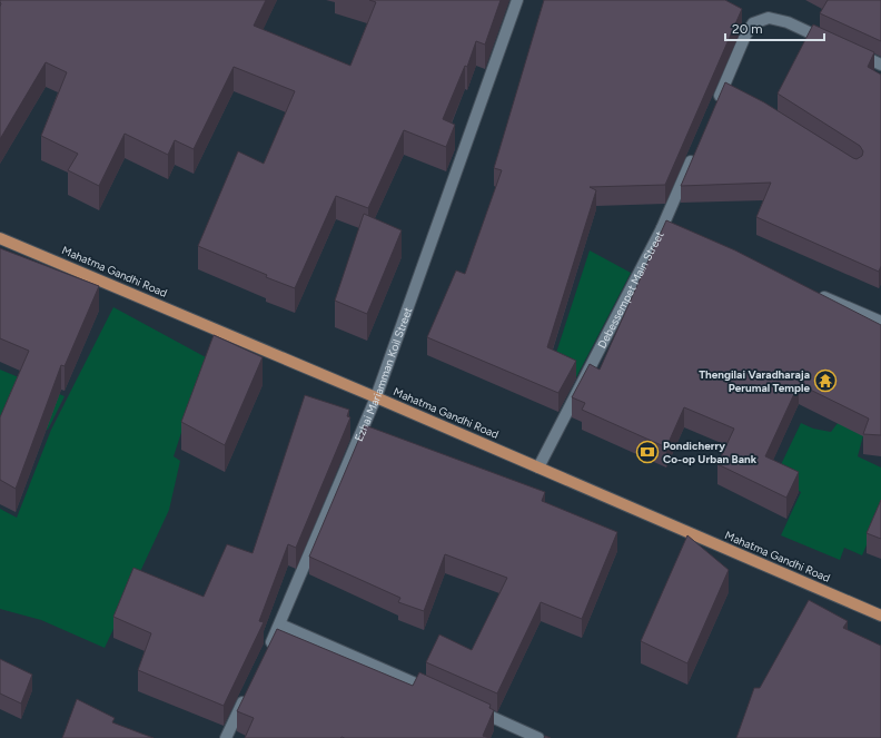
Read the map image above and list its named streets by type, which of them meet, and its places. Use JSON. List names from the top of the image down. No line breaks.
{"streets":{"main road":["Mahatma Gandhi Road"],"street":["Debessempet Main Street","Ezhai Mariamman Koil Street"]},"crossings":[["Mahatma Gandhi Road","Debessempet Main Street"],["Mahatma Gandhi Road","Ezhai Mariamman Koil Street"]],"places":{"temple":["Thengilai Varadharaja Perumal Temple"],"bank":["Pondicherry Co-op Urban Bank"]},"scale_bar":"20 m"}
